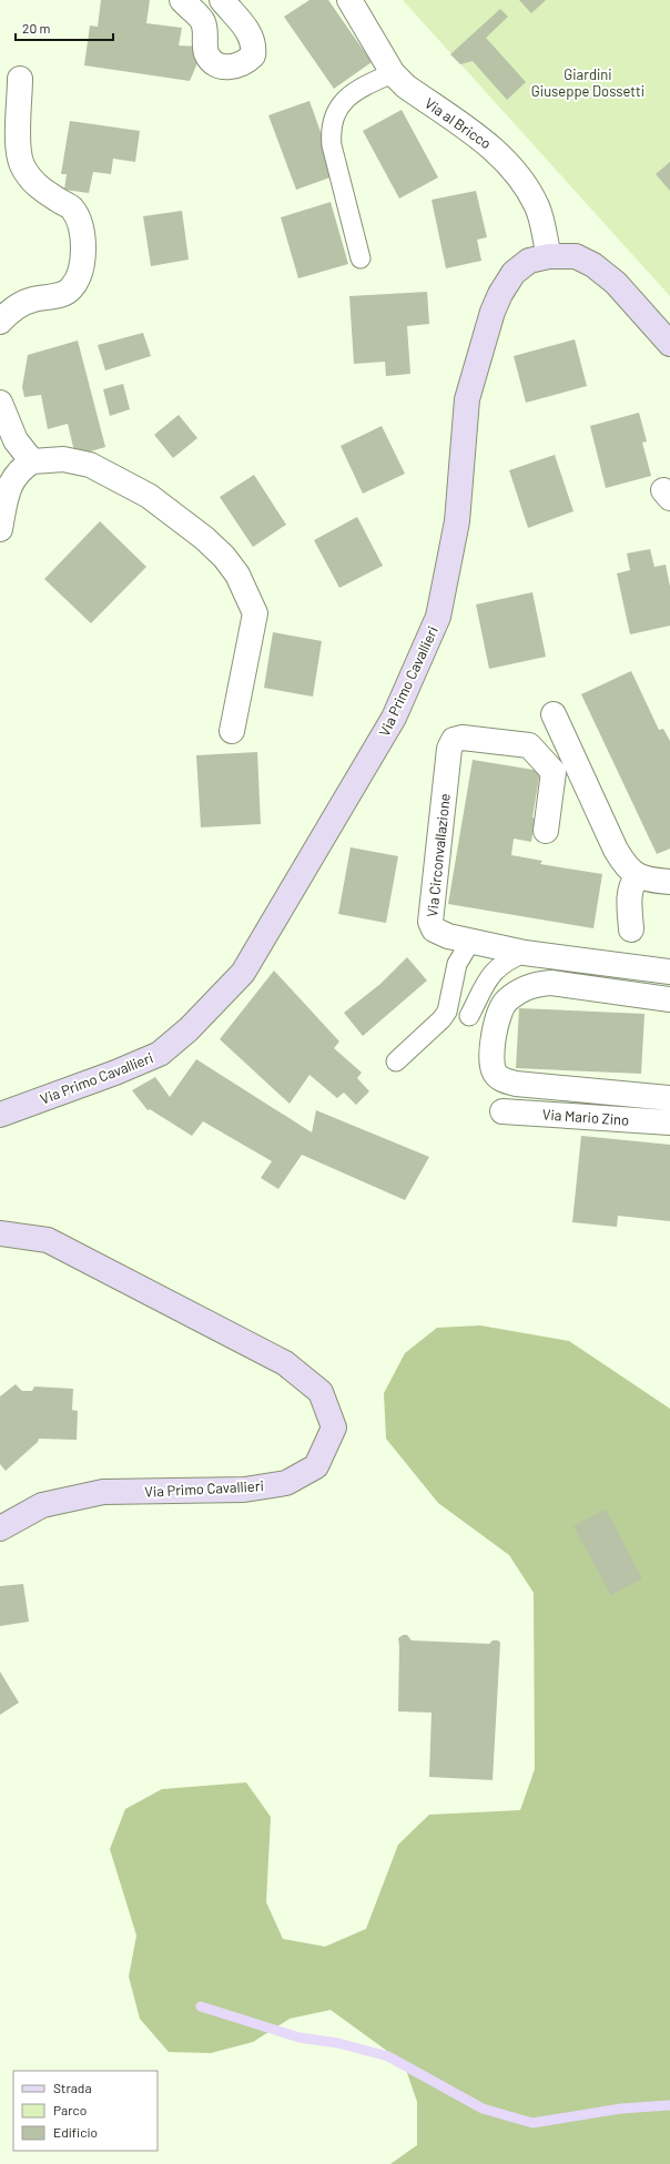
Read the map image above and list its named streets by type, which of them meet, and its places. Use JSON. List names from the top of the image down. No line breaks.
{"streets":{"main road":["Via Primo Cavallieri"],"street":["Via al Bricco","Via Circonvallazione","Via Mario Zino"]},"crossings":[["Via al Bricco","Via Primo Cavallieri"]],"parks":["Giardini Giuseppe Dossetti"],"legend":["Strada","Parco","Edificio"],"scale_bar":"20 m"}
